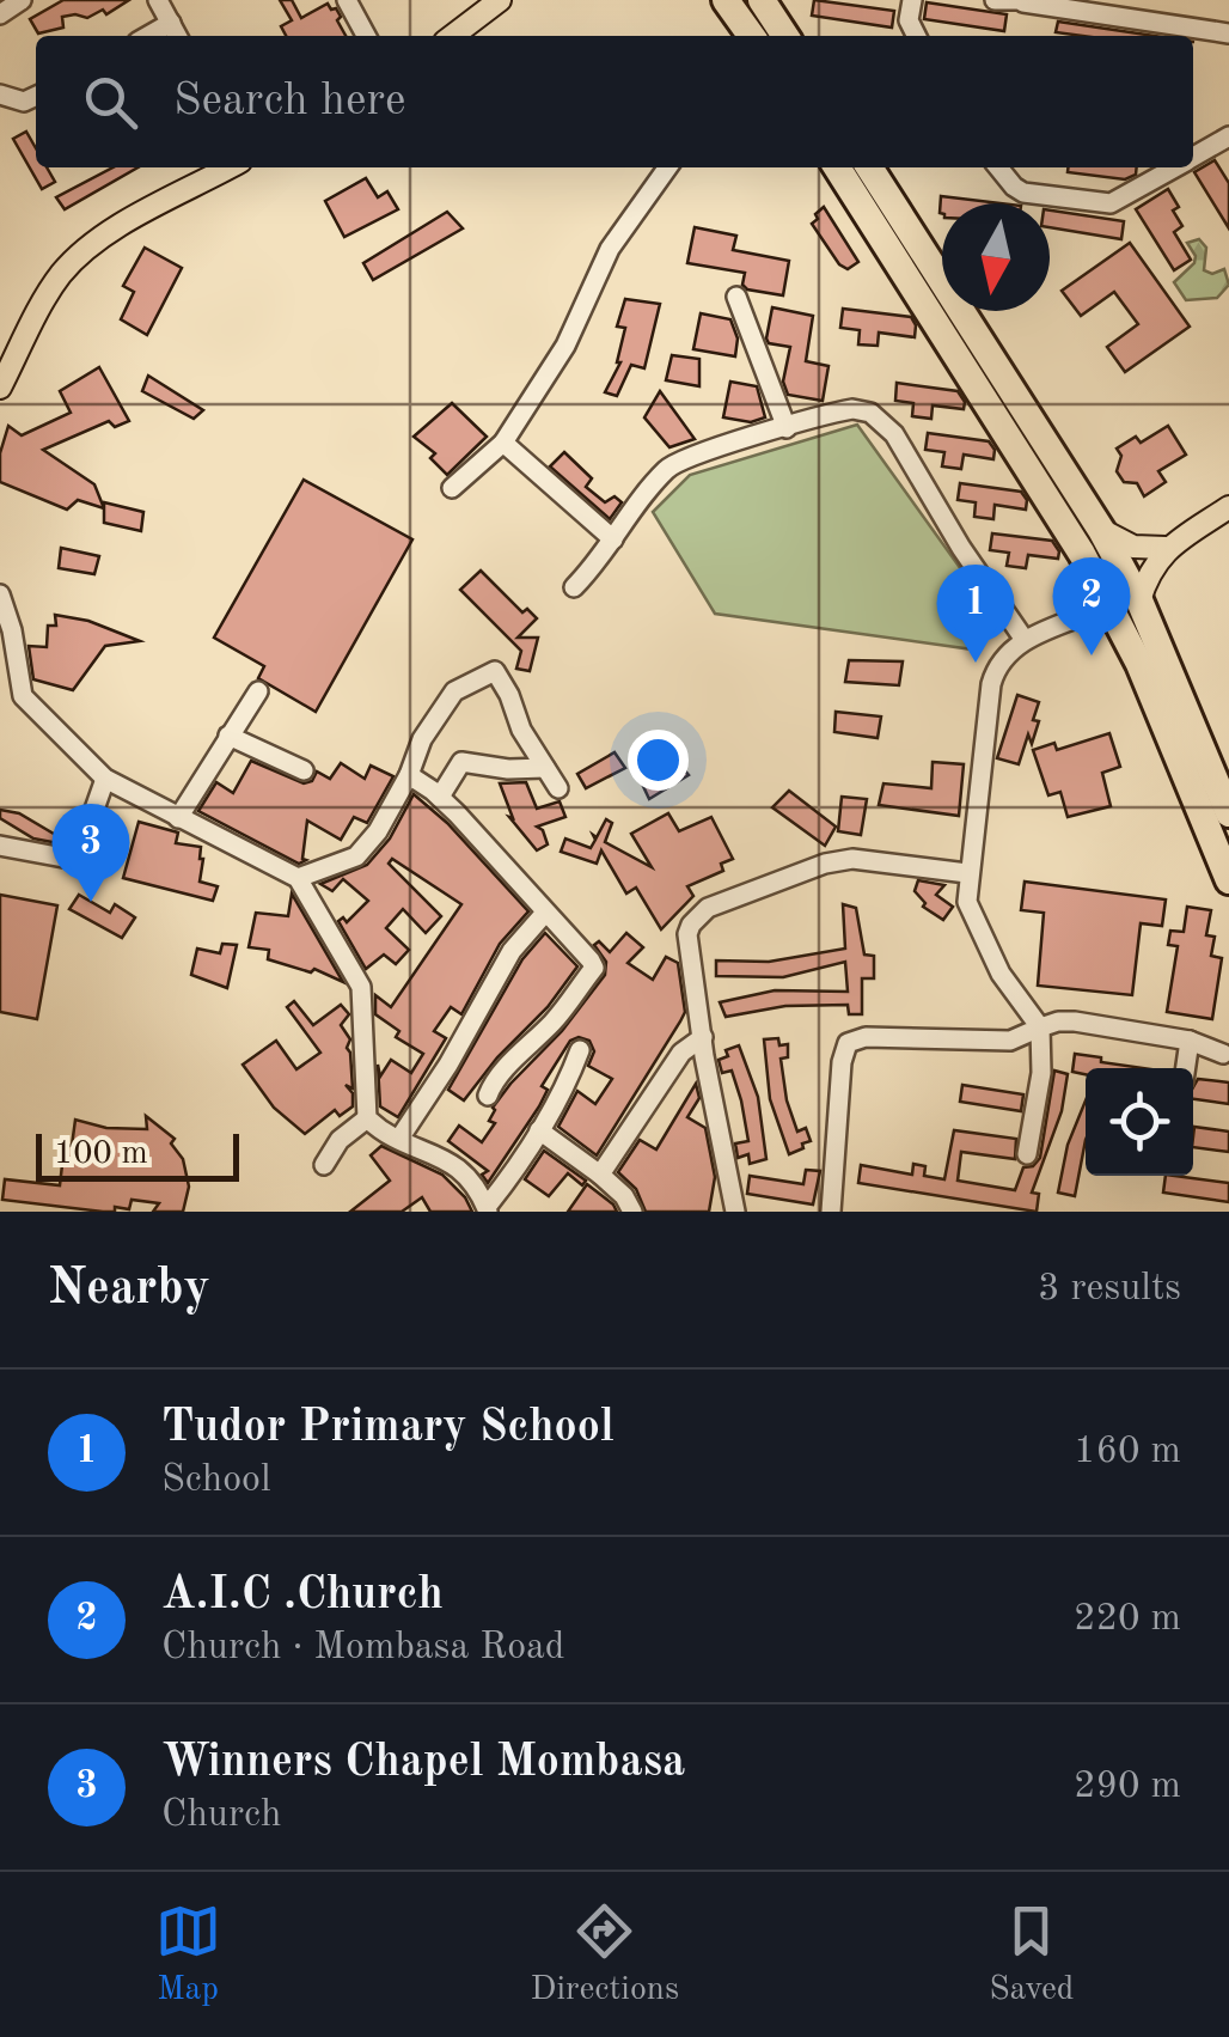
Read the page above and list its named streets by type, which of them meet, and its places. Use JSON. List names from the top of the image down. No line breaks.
{"scale_bar":"100 m","north":"bottom","page":{"search":"Search here","pins":["2","1","3"],"scale":"100 m","heading":["Nearby","3 results"],"list":[{"mark":"1","name":"Tudor Primary School","note":"School","value":"160 m"},{"mark":"2","name":"A.I.C .Church","note":"Church · Mombasa Road","value":"220 m"},{"mark":"3","name":"Winners Chapel Mombasa","note":"Church","value":"290 m"}],"nav":["Map","Directions","Saved"]}}
